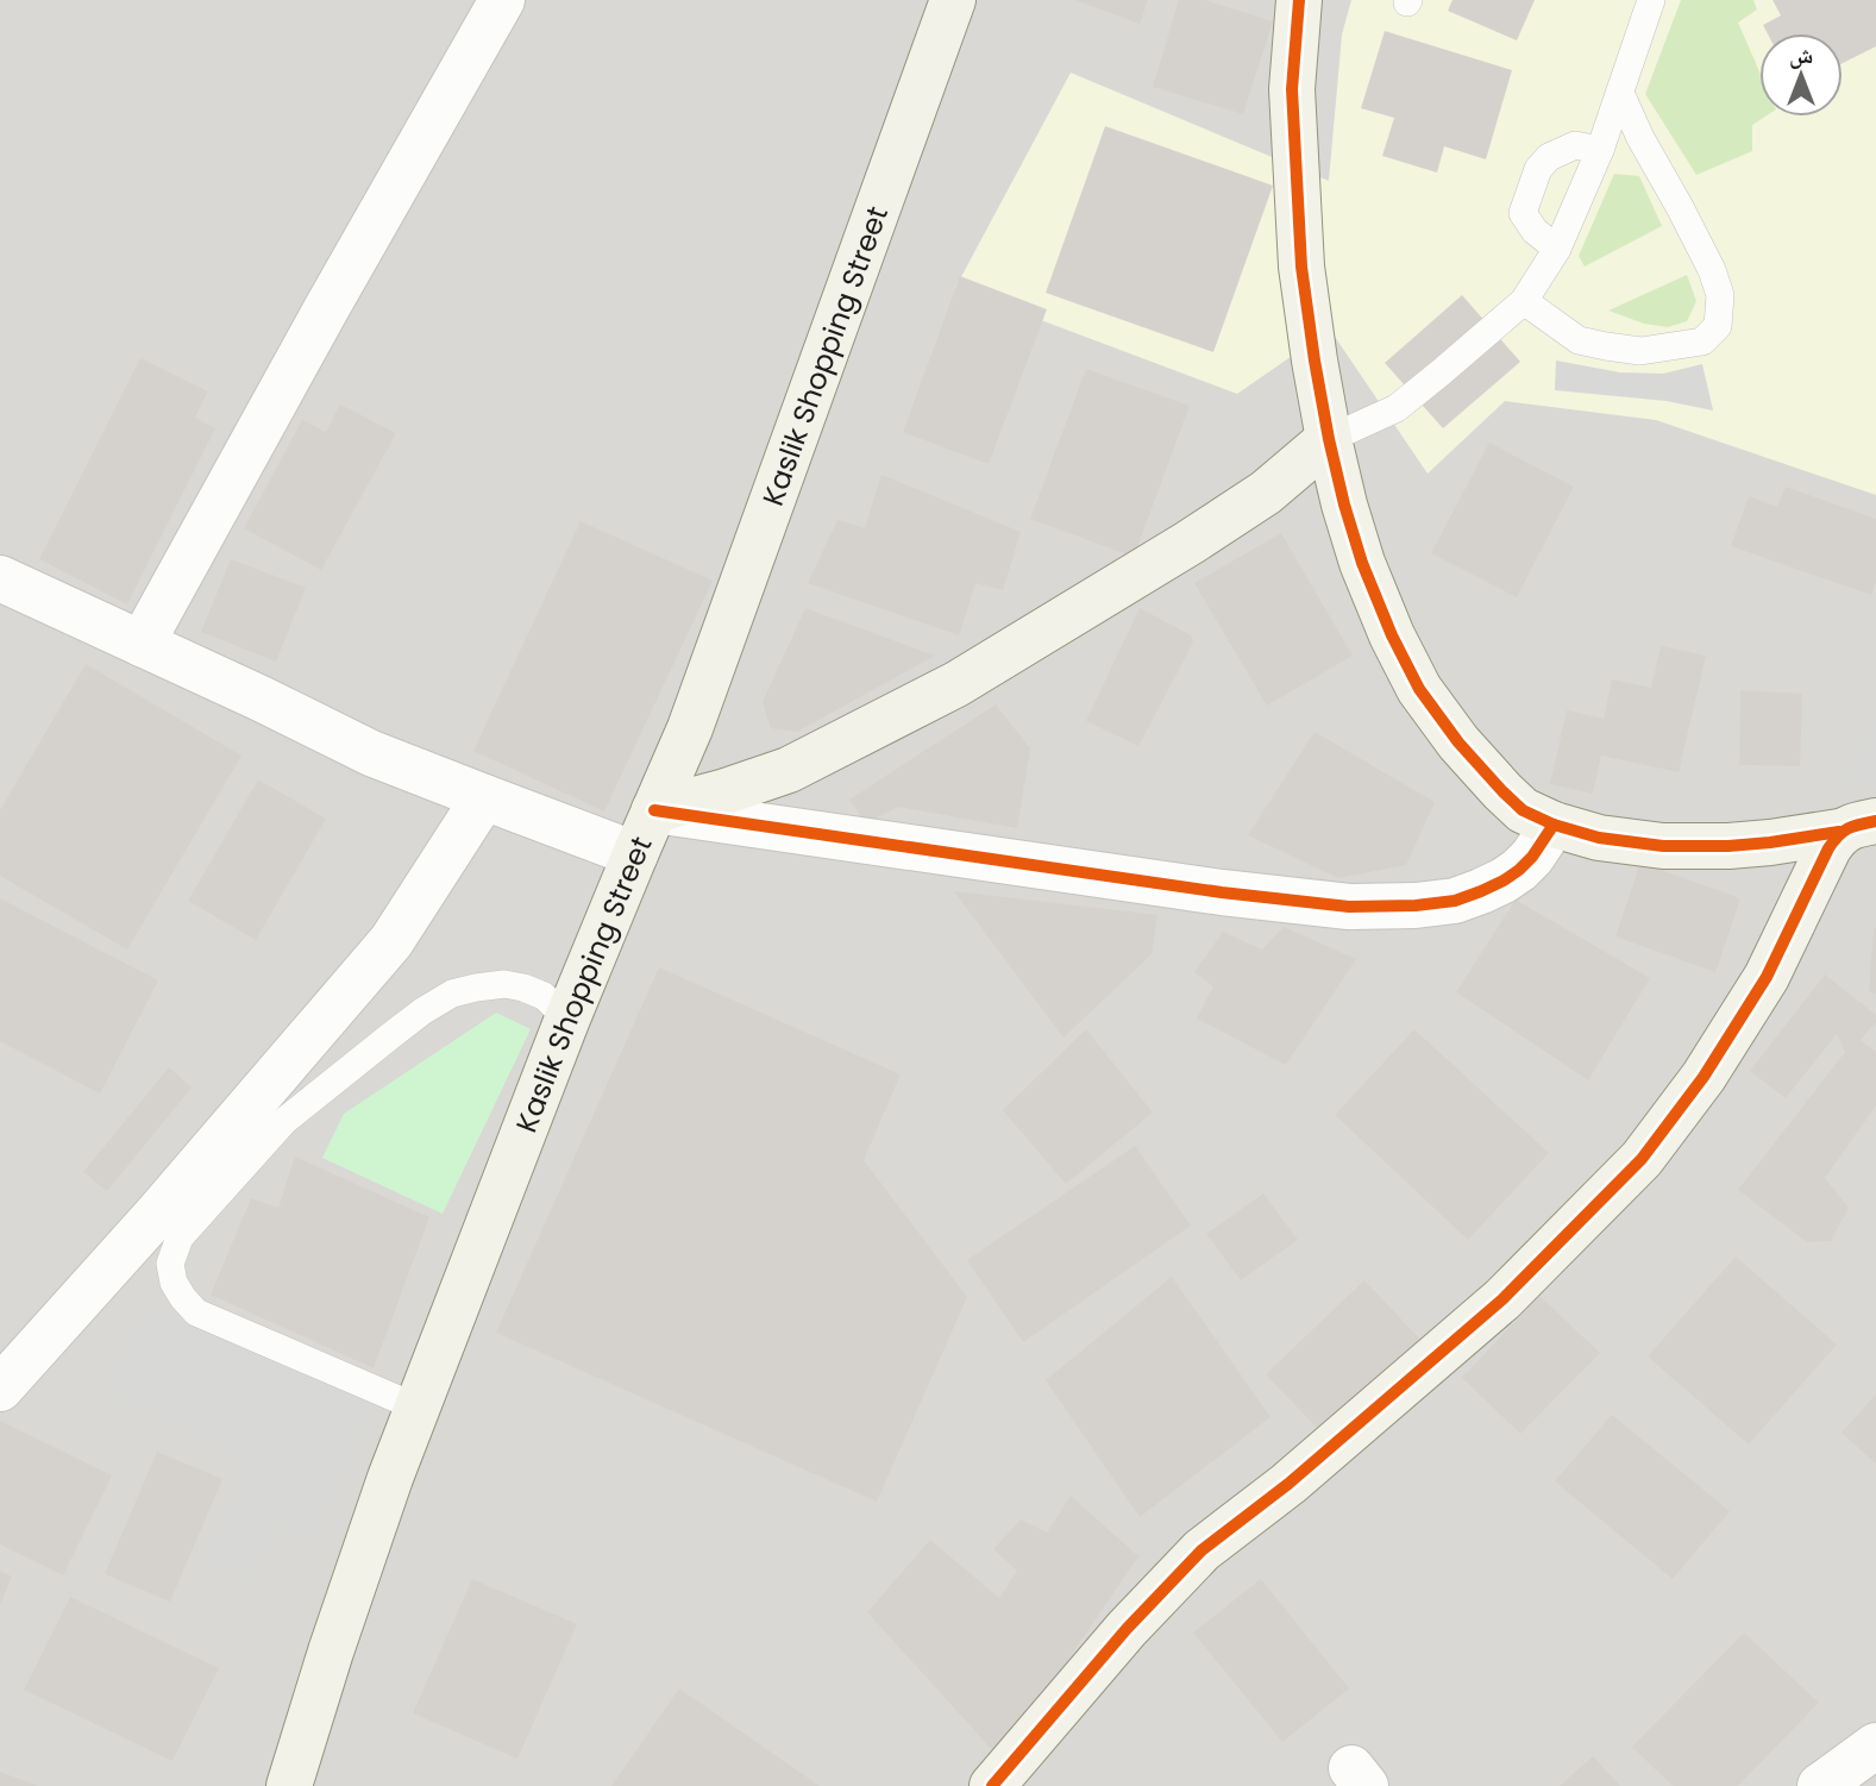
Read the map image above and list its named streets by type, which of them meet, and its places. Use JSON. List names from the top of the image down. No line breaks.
{"streets":{"street":["Kaslik Shopping Street"]},"north":"top"}
